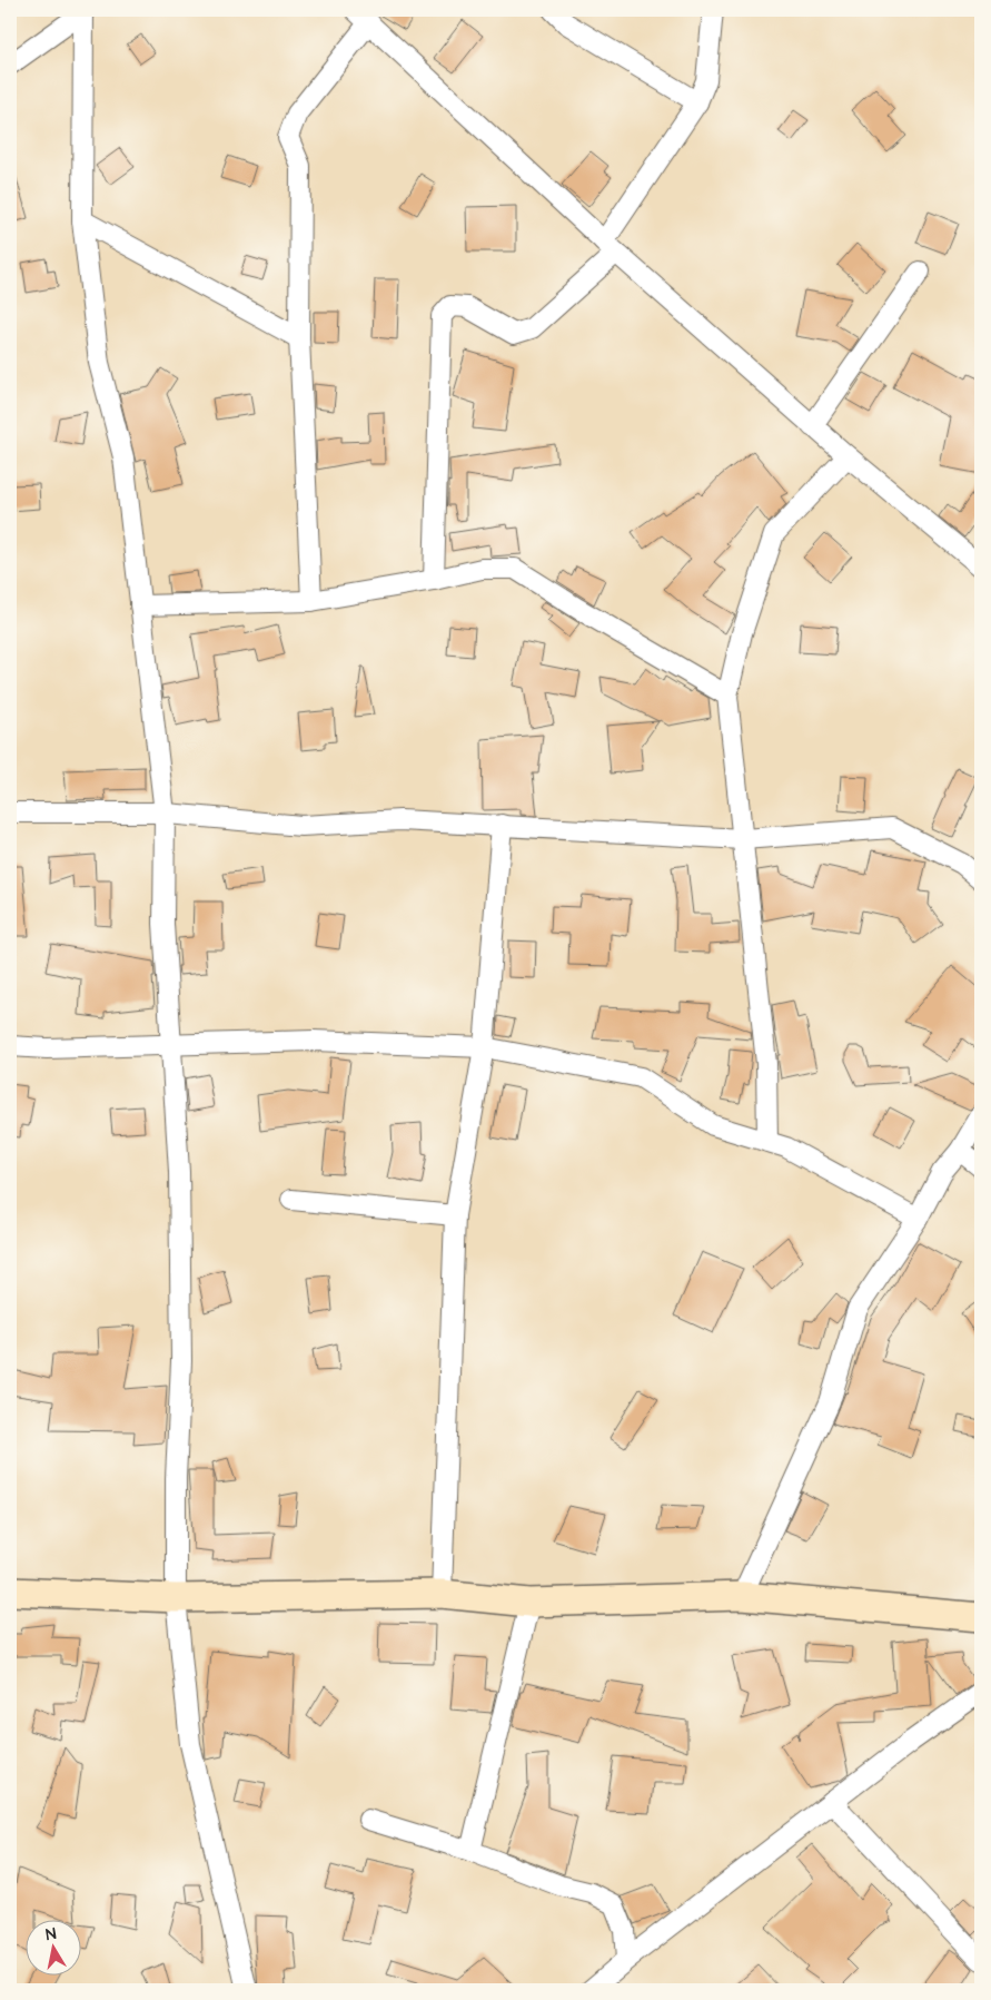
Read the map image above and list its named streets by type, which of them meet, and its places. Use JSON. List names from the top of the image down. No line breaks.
{"north":"top"}
